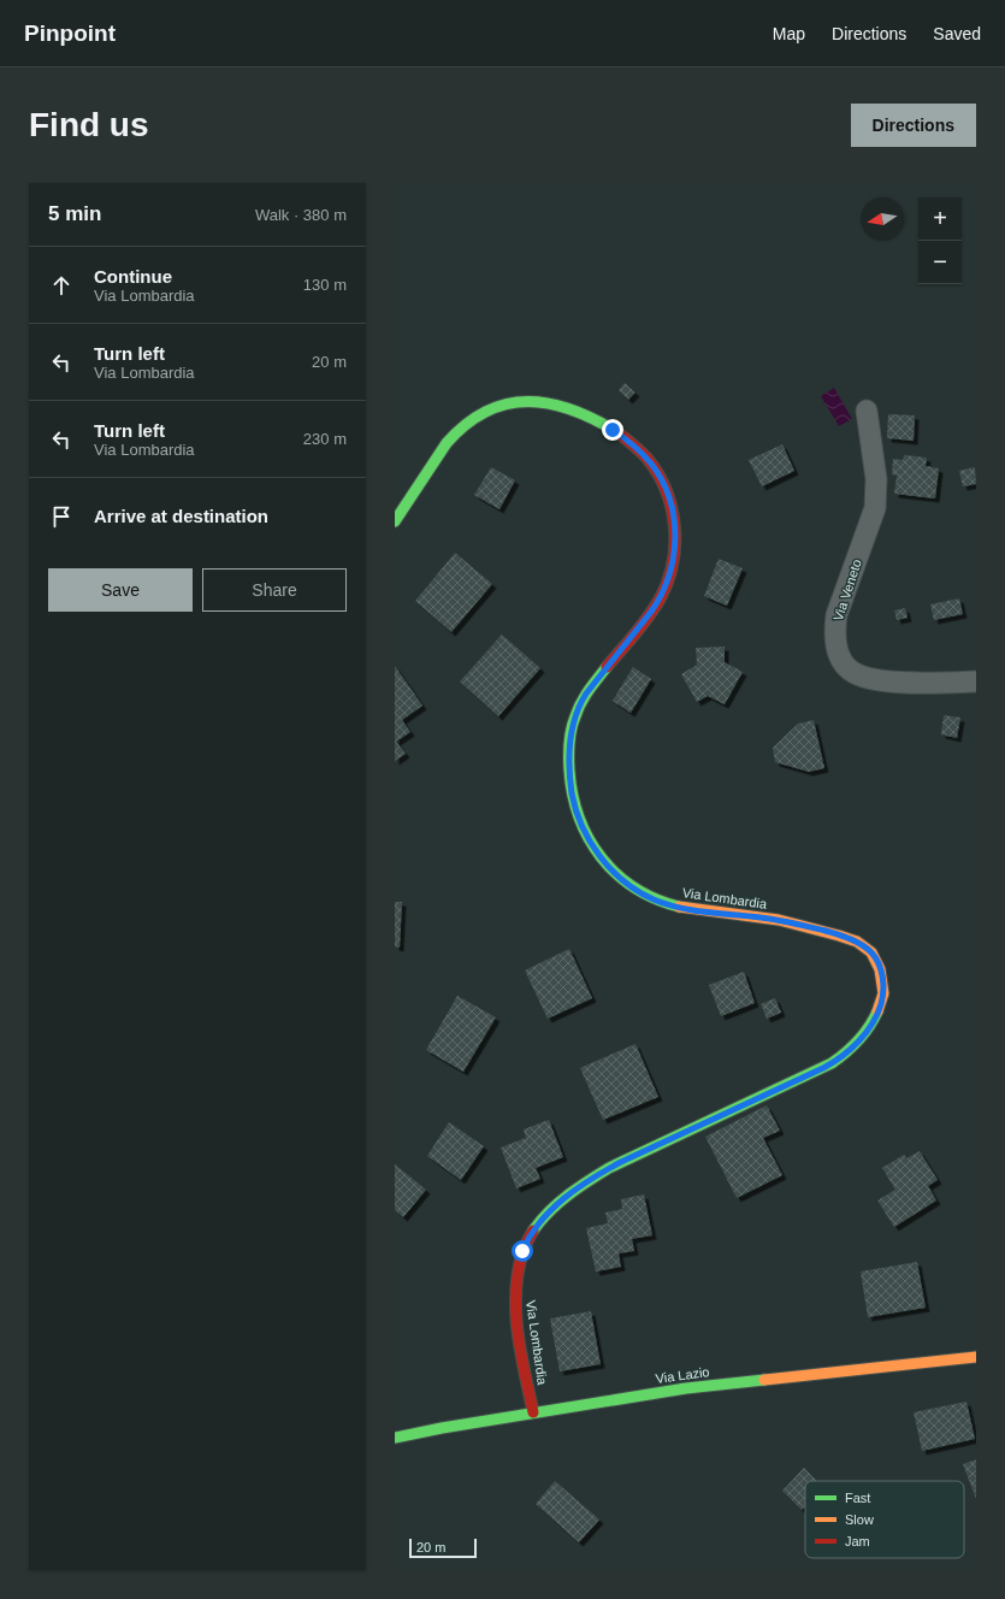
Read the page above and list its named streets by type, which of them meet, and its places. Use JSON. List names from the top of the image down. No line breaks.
{"streets":{"street":["Via Veneto","Via Lombardia","Via Lazio"]},"crossings":[["Via Lombardia","Via Lazio"]],"legend":["Fast","Slow","Jam"],"scale_bar":"20 m","north":"left","page":{"header":"Pinpoint","nav":["Map","Directions","Saved"],"buttons":["Directions",["Save","Share"]],"title":"Find us","heading":["5 min","Walk · 380 m"],"map_buttons":["+","−"],"list":[["Continue","Via Lombardia","130 m"],["Turn left","Via Lombardia","20 m"],["Turn left","Via Lombardia","230 m"],"Arrive at destination"],"scale":"20 m"}}
